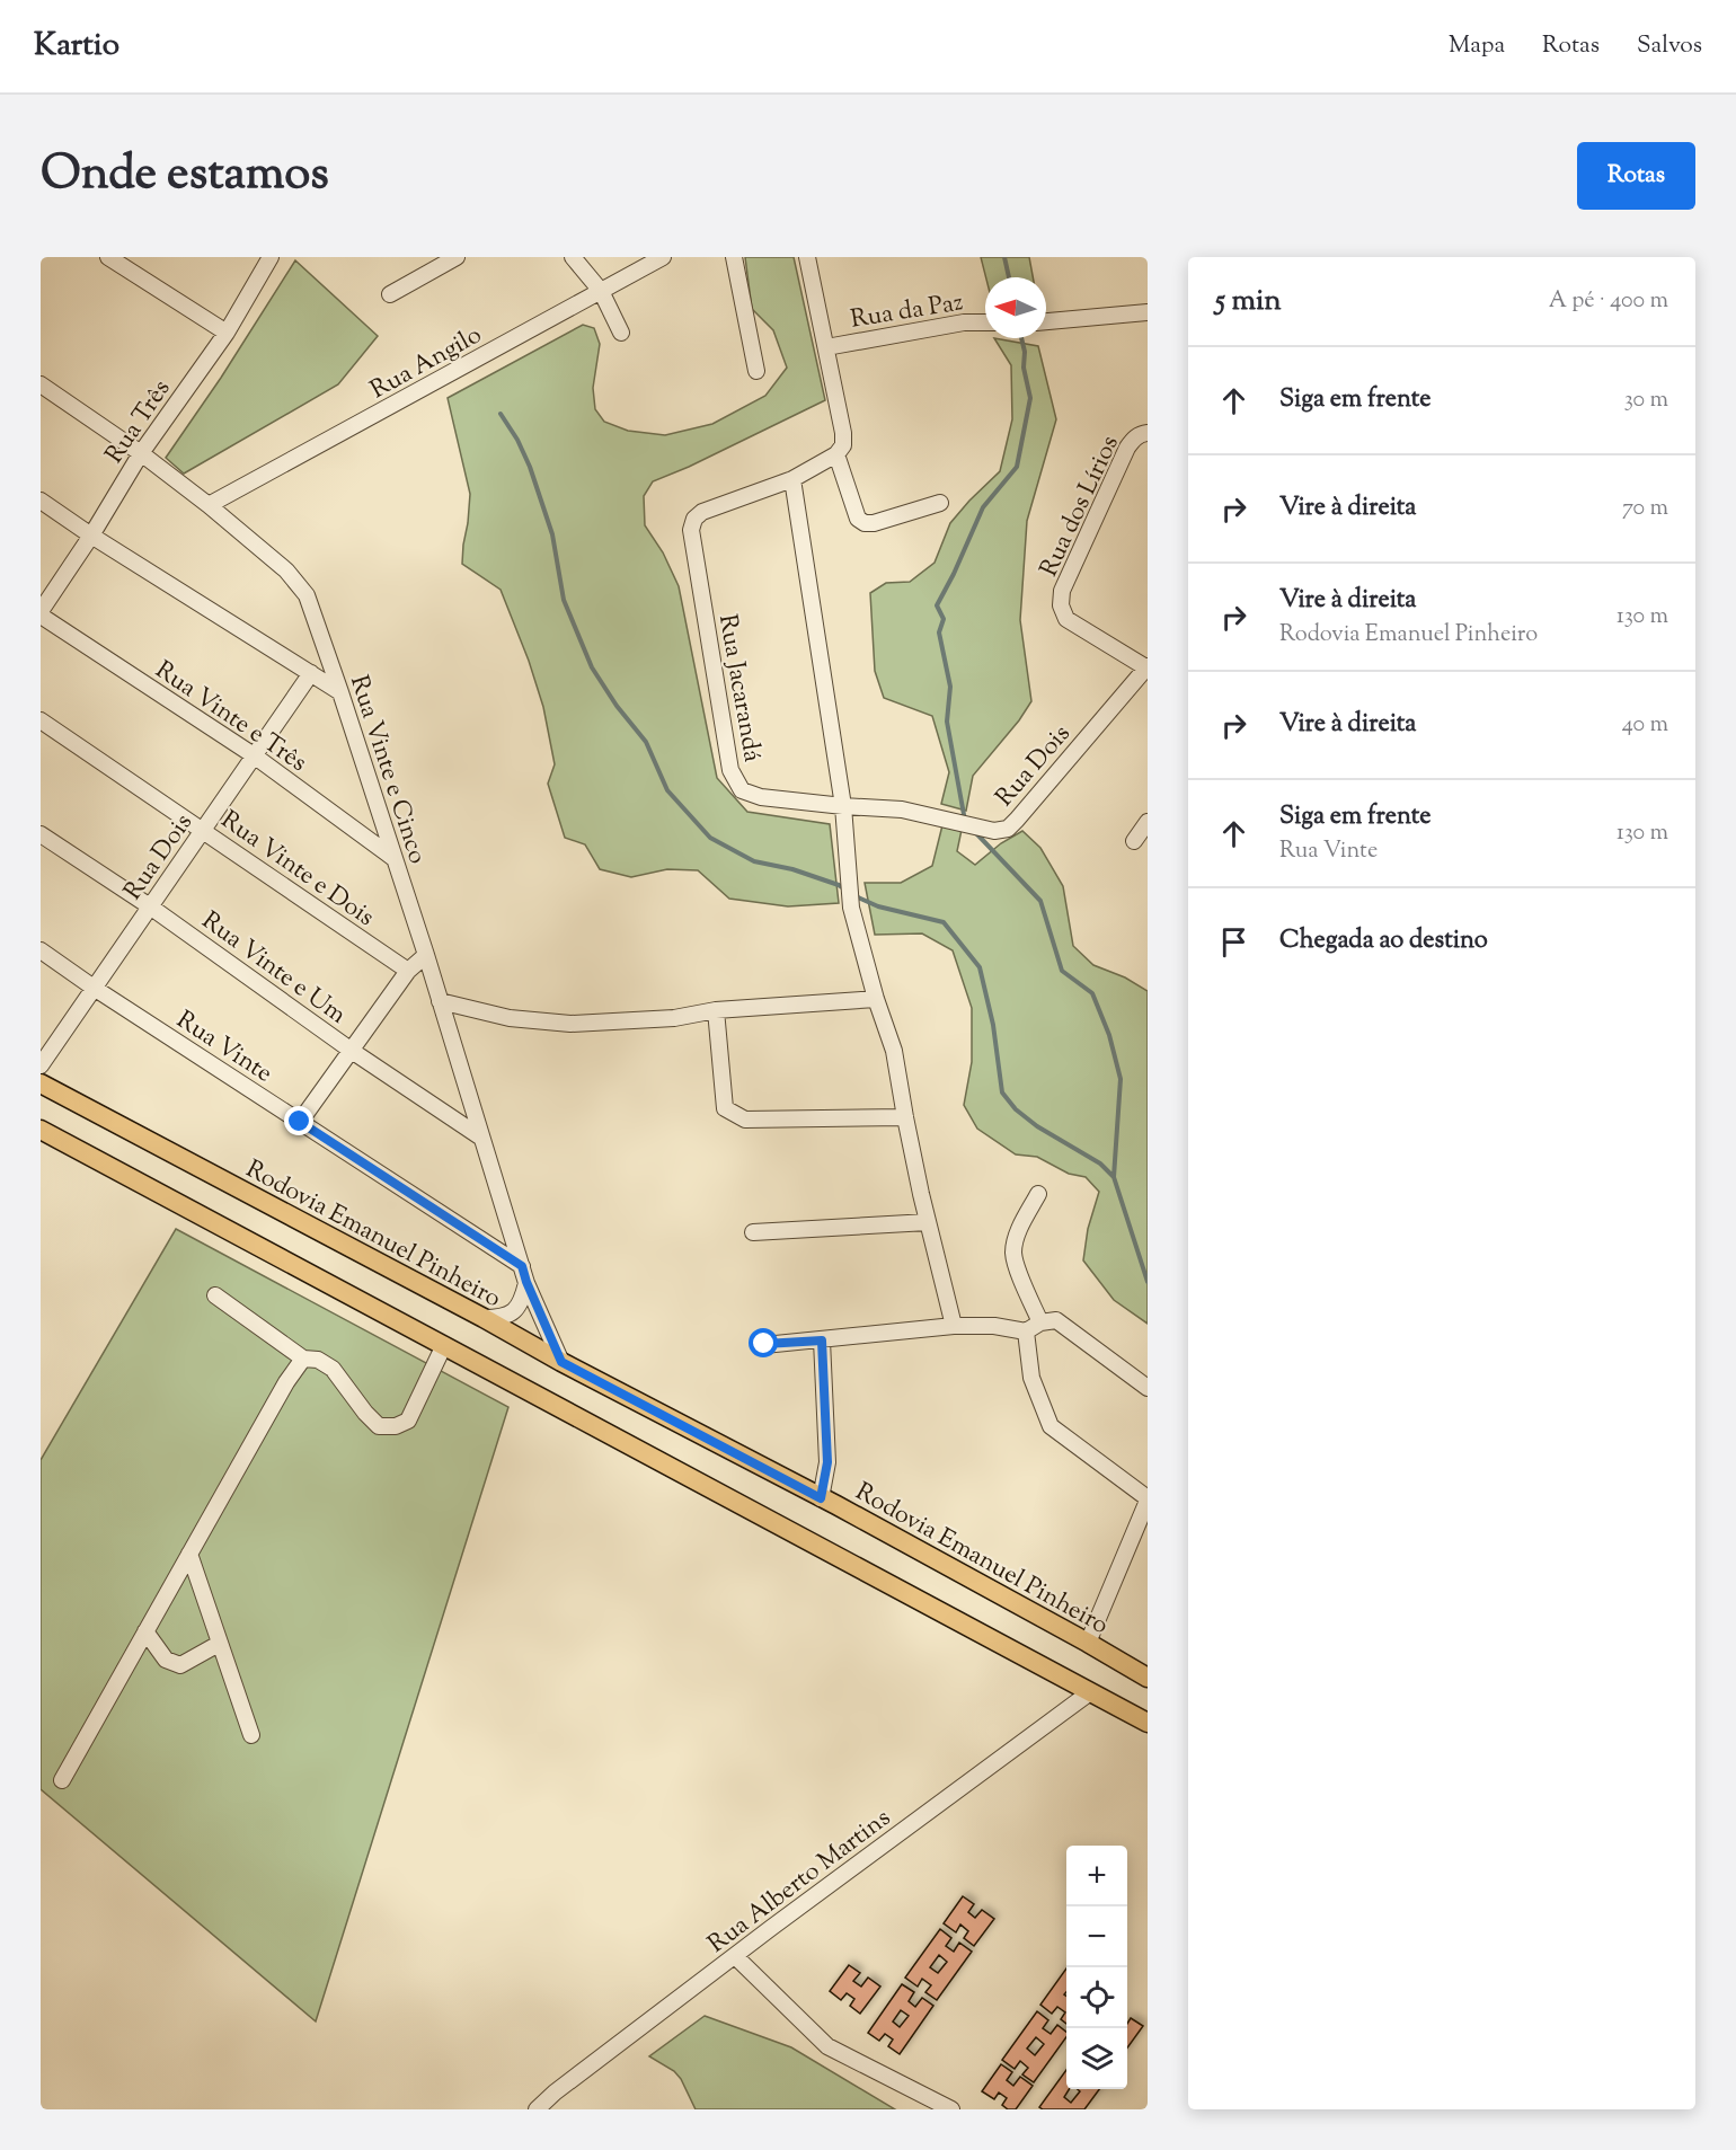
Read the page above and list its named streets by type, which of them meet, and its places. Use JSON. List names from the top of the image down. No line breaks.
{"streets":{"main road":["Rodovia Emanuel Pinheiro"],"street":["Rua da Paz","Rua Angilo","Rua Três","Rua dos Lírios","Rua Jacarandá","Rua Vinte e Três","Rua Dois","Rua Vinte e Cinco","Rua Vinte e Dois","Rua Vinte e Um","Rua Vinte","Rua Alberto Martins"]},"crossings":[["Rua Angilo","Rua Vinte e Cinco"],["Rua Três","Rua Vinte e Três"],["Rua Três","Rua Vinte e Cinco"],["Rua dos Lírios","Rua Dois"],["Rua Jacarandá","Rua Dois"],["Rua Vinte e Três","Rua Dois"],["Rua Vinte e Três","Rua Vinte e Cinco"],["Rua Dois","Rua Vinte e Dois"],["Rua Dois","Rua Vinte e Um"],["Rua Dois","Rua Vinte"],["Rua Vinte e Cinco","Rua Vinte e Um"],["Rua Vinte e Cinco","Rua Vinte"],["Rua Vinte e Cinco","Rodovia Emanuel Pinheiro"]],"north":"left","page":{"header":"Kartio","nav":["Mapa","Rotas","Salvos"],"title":"Onde estamos","buttons":"Rotas","heading":["5 min","A pé · 400 m"],"list":[["Siga em frente","30 m"],["Vire à direita","70 m"],["Vire à direita","Rodovia Emanuel Pinheiro","130 m"],["Vire à direita","40 m"],["Siga em frente","Rua Vinte","130 m"],"Chegada ao destino"],"map_buttons":["+","−"]}}
